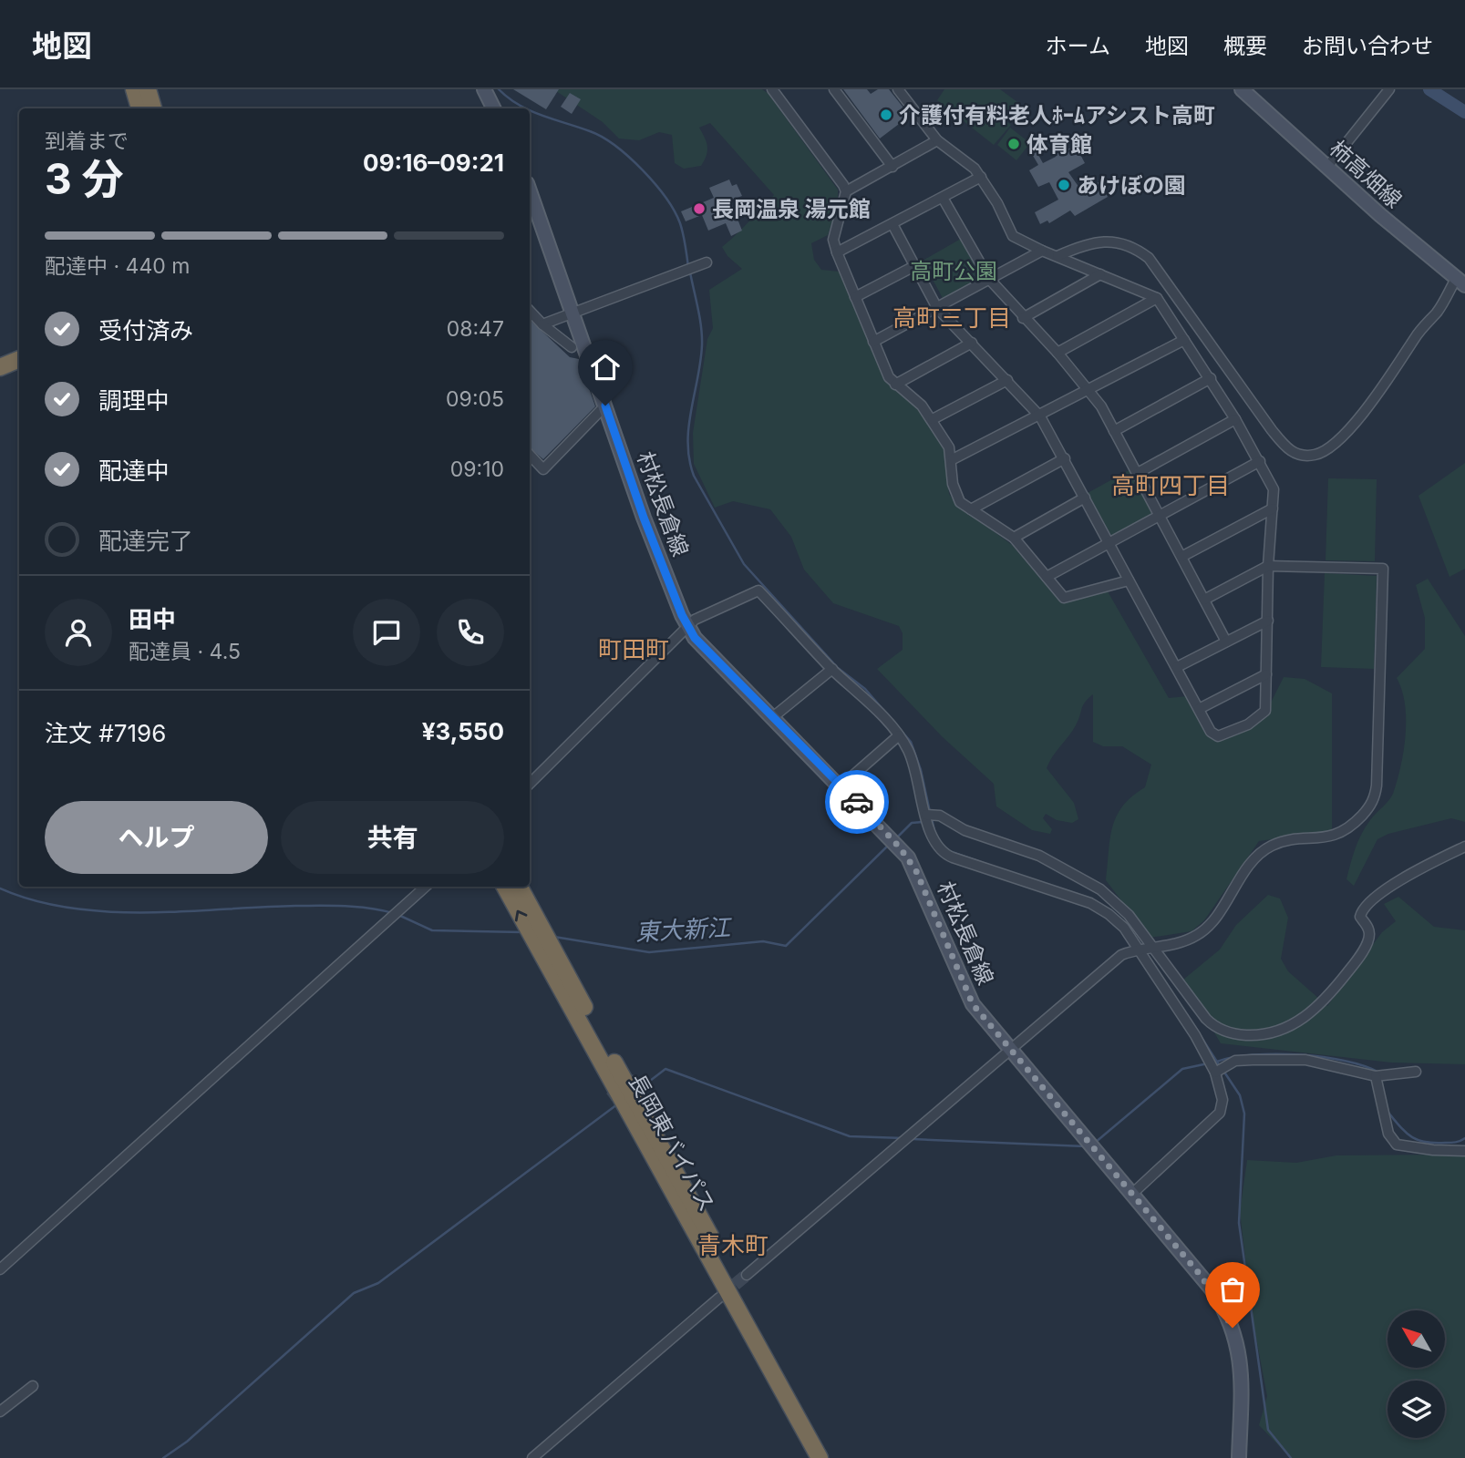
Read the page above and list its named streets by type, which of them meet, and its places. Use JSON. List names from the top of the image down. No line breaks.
{"streets":{"highway":["長岡東バイパス"],"main road":["柿高畑線","村松長倉線"]},"districts":["高町三丁目","高町四丁目","町田町","青木町"],"water":["東大新江"],"parks":["高町公園"],"places":["介護付有料老人ﾎｰﾑアシスト高町","体育館","あけぼの園","長岡温泉 湯元館"],"north":"top left","page":{"header":"地図","nav":["ホーム","地図","概要","お問い合わせ"],"heading":["3 分","到着まで","09:16–09:21"],"panel":["田中","配達員 · 4.5","注文 #7196","¥3,550"],"bar":"配達中 · 440 m","list":[["受付済み","08:47"],["調理中","09:05"],["配達中","09:10"],"配達完了"],"buttons":["ヘルプ","共有"]}}
